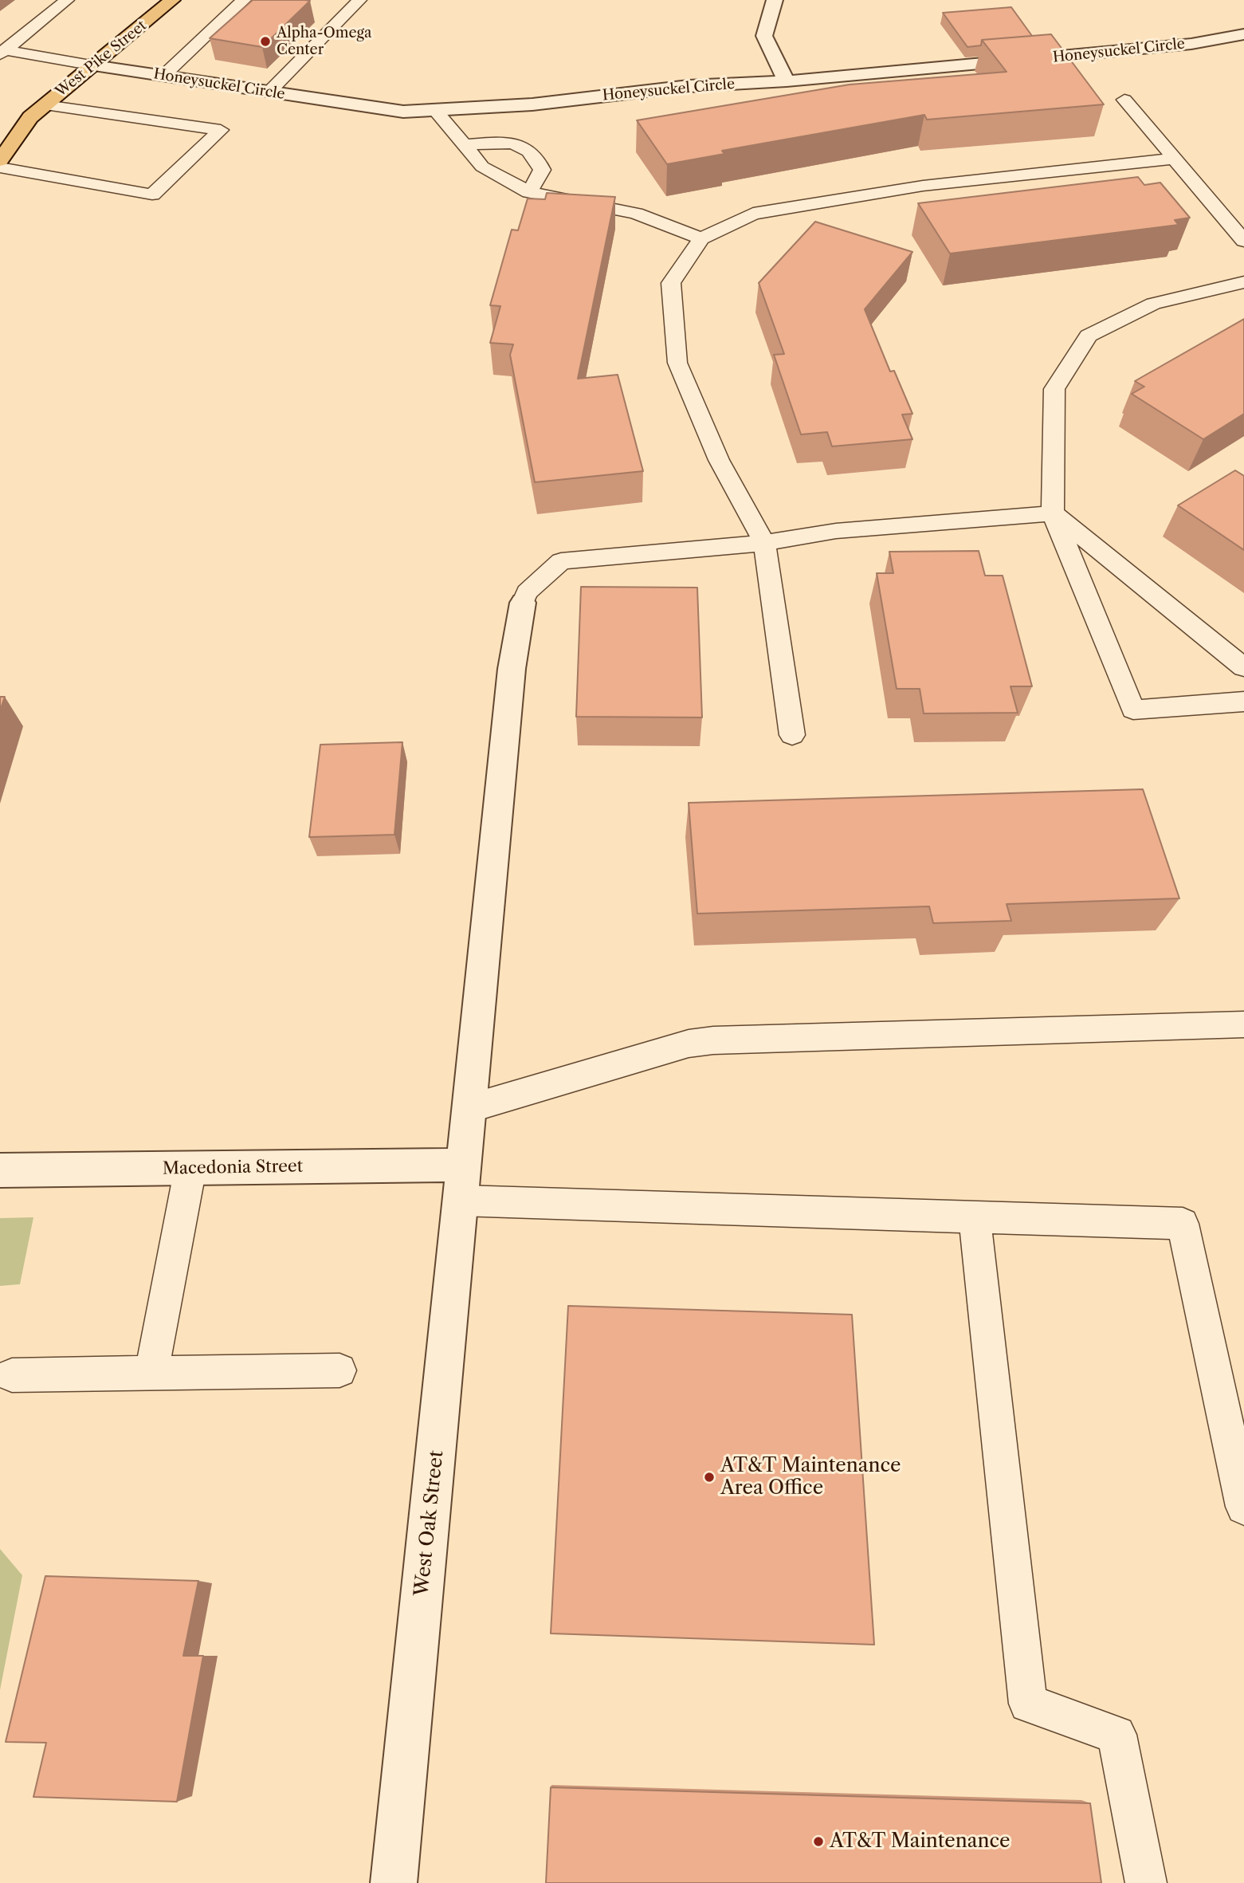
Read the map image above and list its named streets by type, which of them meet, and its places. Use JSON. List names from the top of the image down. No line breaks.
{"streets":{"main road":["West Pike Street"],"street":["Honeysuckel Circle","Macedonia Street","West Oak Street"]},"crossings":[["Honeysuckel Circle","West Pike Street"],["Macedonia Street","West Oak Street"]],"places":["Alpha-Omega Center","AT&T Maintenance Area Office","AT&T Maintenance"]}
